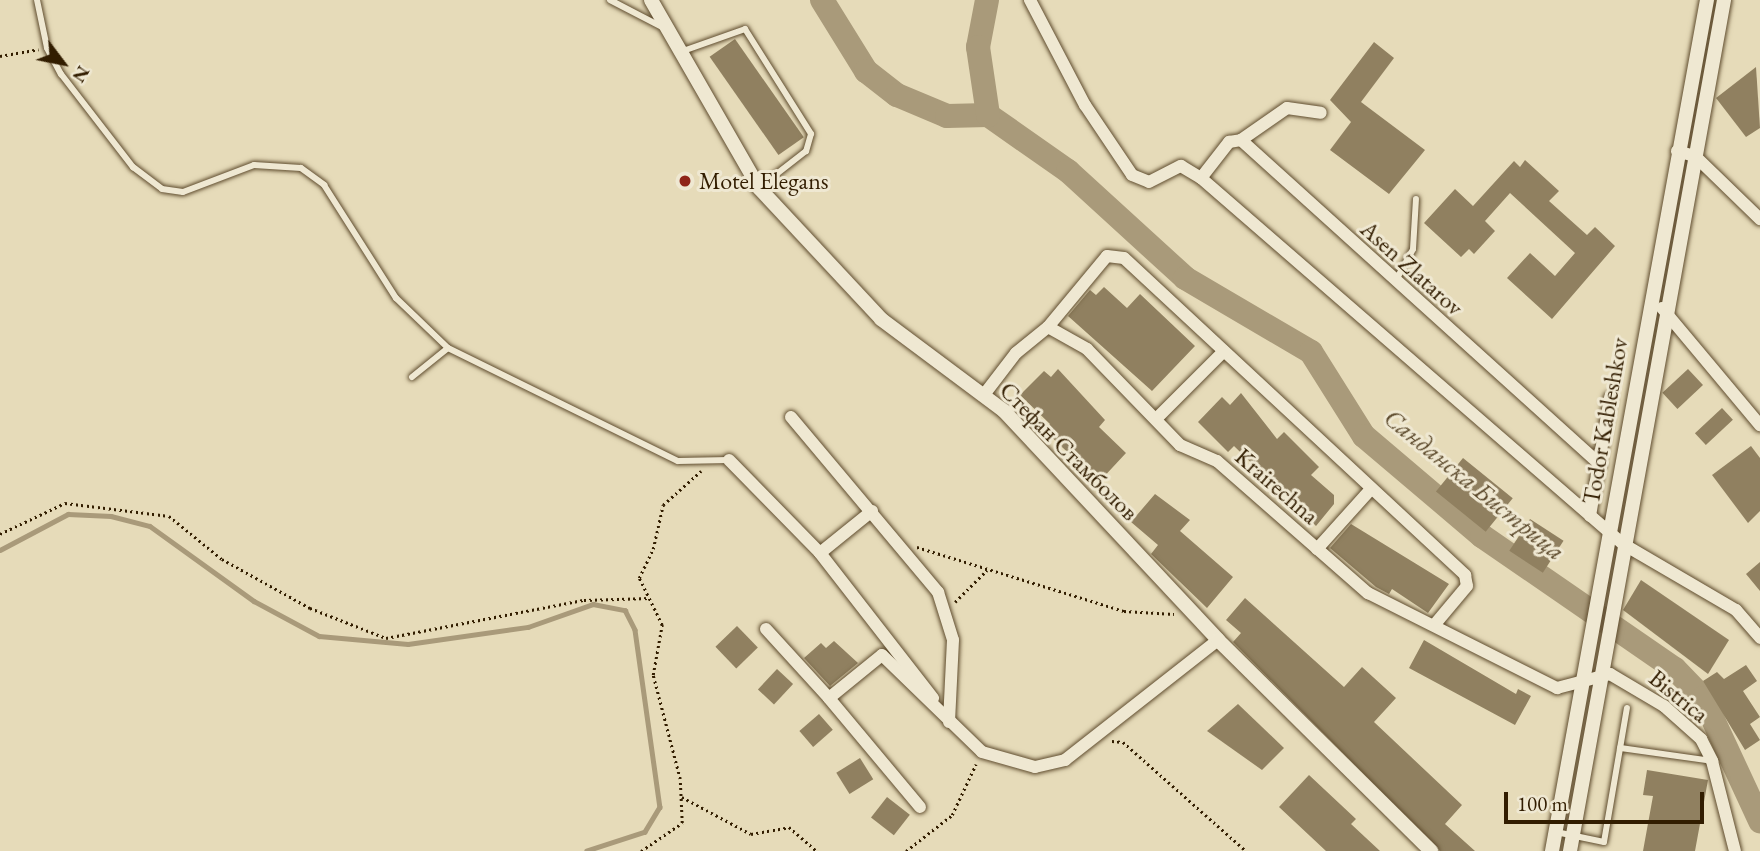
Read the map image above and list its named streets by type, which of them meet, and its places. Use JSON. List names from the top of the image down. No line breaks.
{"streets":{"street":["Asen Zlatarov","Todor Kableshkov","Стефан Стамболов","Krairechna","Bistrica"]},"crossings":[["Todor Kableshkov","Krairechna"],["Todor Kableshkov","Bistrica"],["Krairechna","Bistrica"]],"water":["Санданска Бистрица"],"places":["Motel Elegans"],"scale_bar":"100 m","north":"bottom right"}
